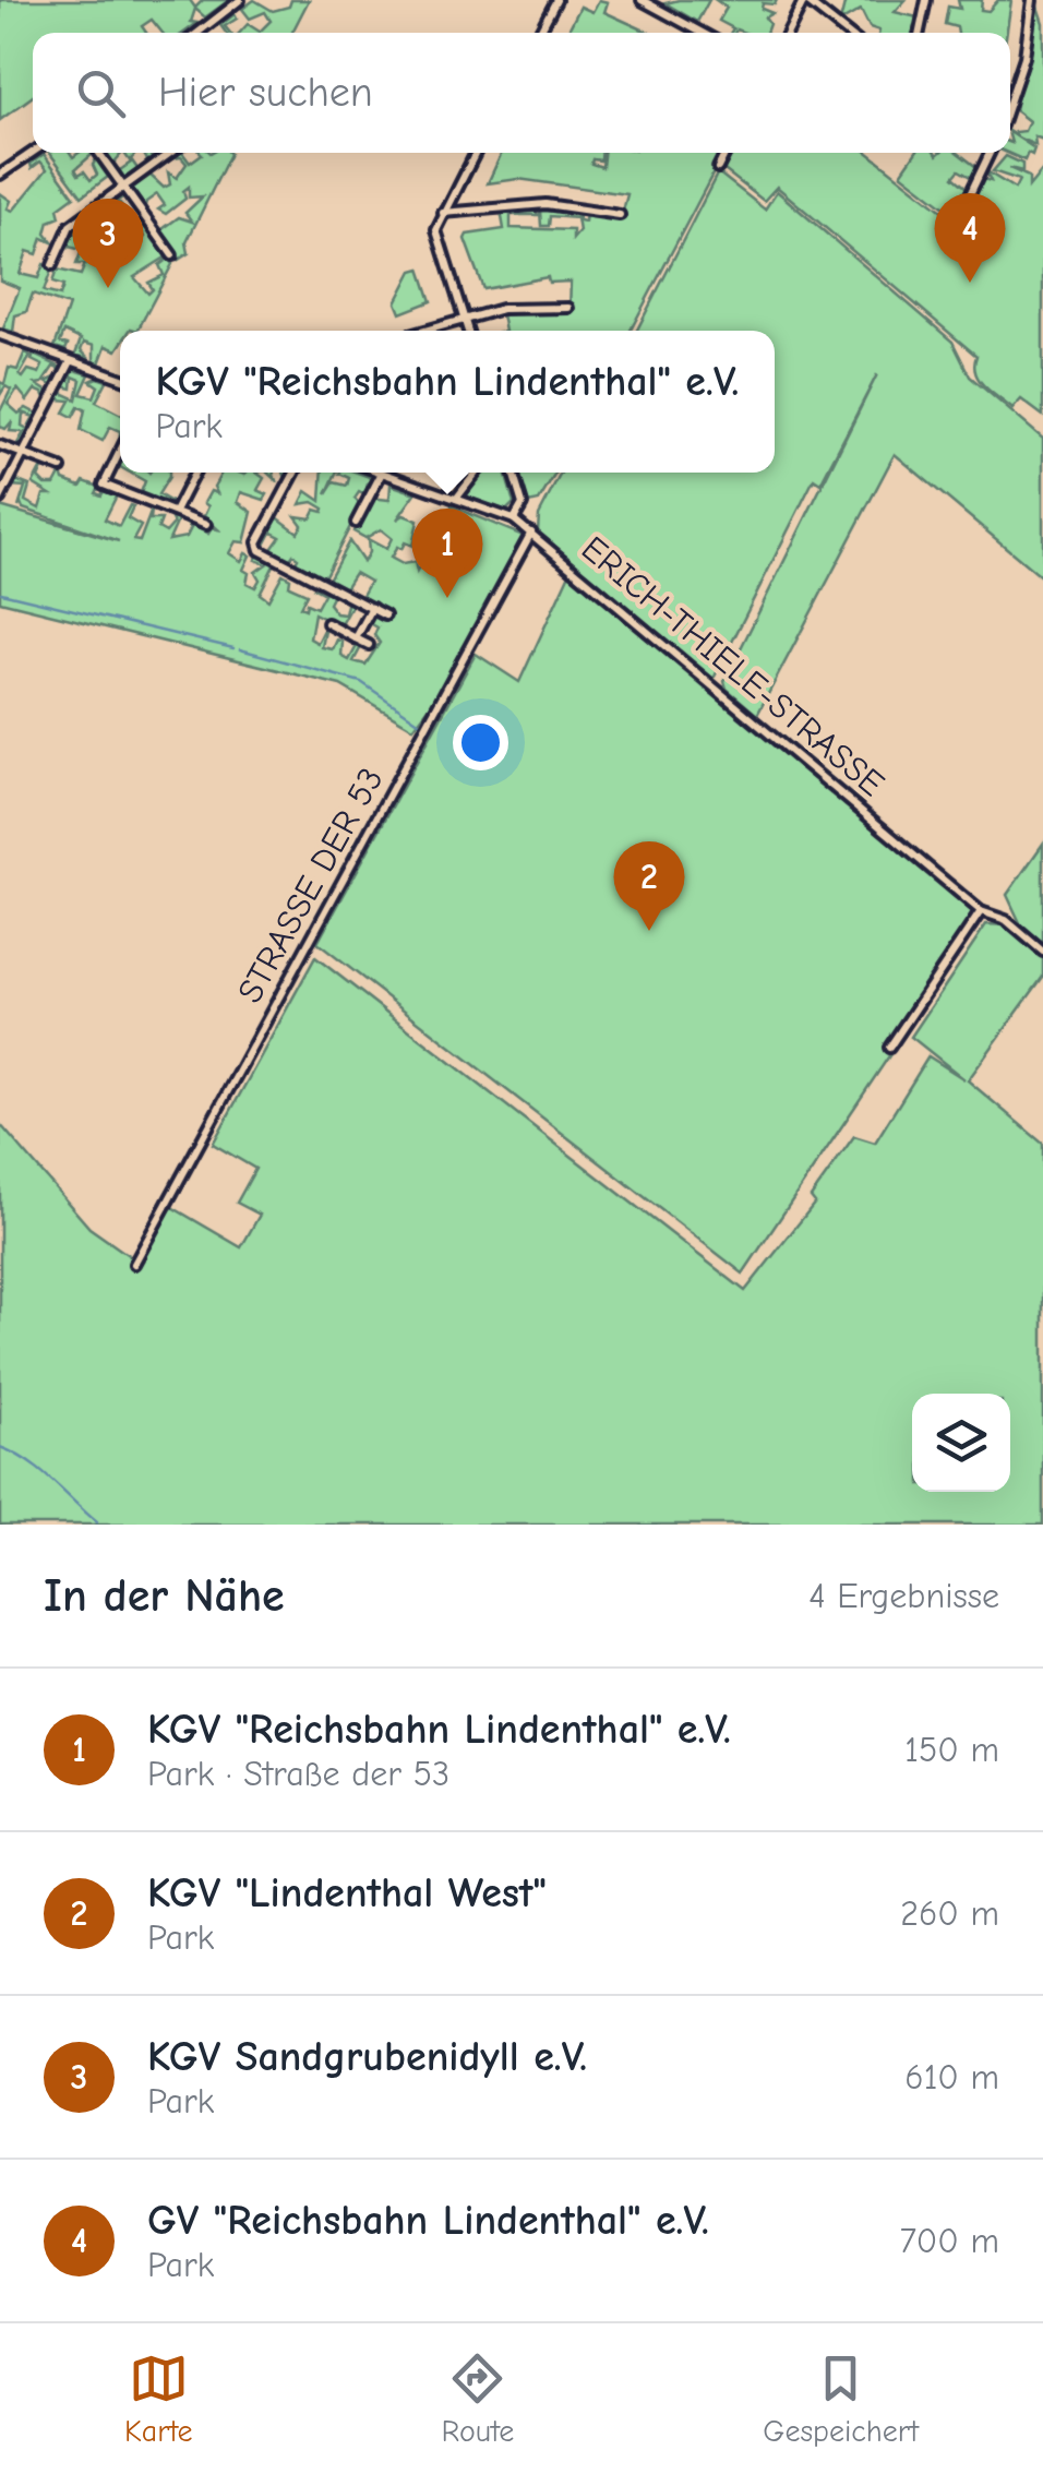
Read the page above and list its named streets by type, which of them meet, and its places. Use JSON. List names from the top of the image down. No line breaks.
{"streets":{"street":["ERICH-THIELE-STRASSE","STRASSE DER 53"]},"crossings":[["ERICH-THIELE-STRASSE","STRASSE DER 53"]],"page":{"search":"Hier suchen","pins":["4","3","1","2"],"popup":["KGV \"Reichsbahn Lindenthal\" e.V.","Park"],"heading":["In der Nähe","4 Ergebnisse"],"list":[{"mark":"1","name":"KGV \"Reichsbahn Lindenthal\" e.V.","note":"Park · Straße der 53","value":"150 m"},{"mark":"2","name":"KGV \"Lindenthal West\"","note":"Park","value":"260 m"},{"mark":"3","name":"KGV Sandgrubenidyll e.V.","note":"Park","value":"610 m"},{"mark":"4","name":"GV \"Reichsbahn Lindenthal\" e.V.","note":"Park","value":"700 m"}],"nav":["Karte","Route","Gespeichert"]}}
